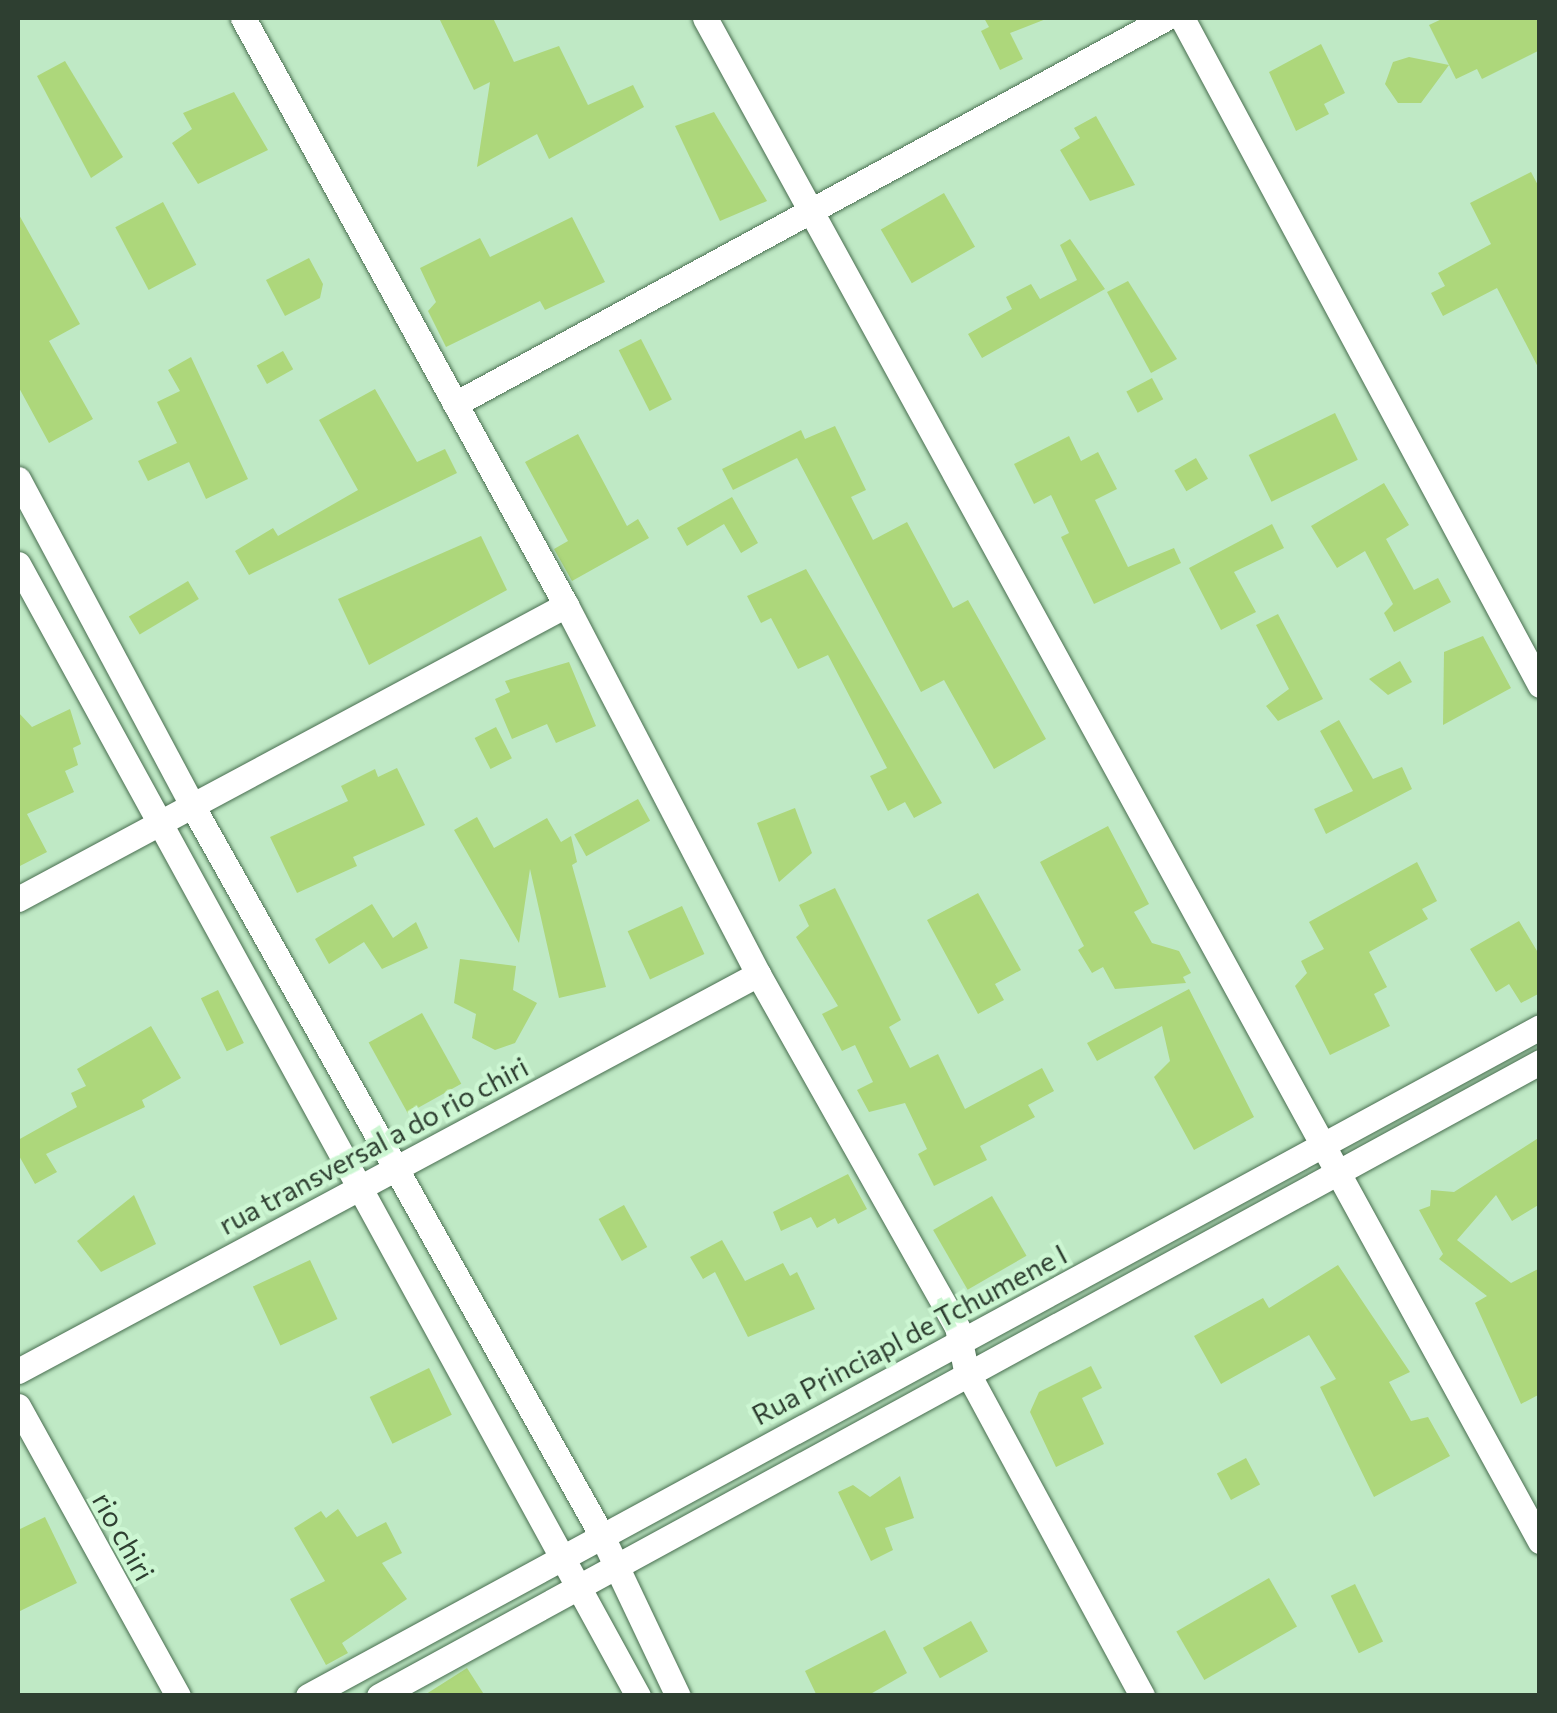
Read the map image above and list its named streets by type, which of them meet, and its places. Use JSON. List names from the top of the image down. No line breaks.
{"streets":{"street":["rua transversal a do rio chiri","Rua Princiapl de Tchumene I","rio chiri"]}}
